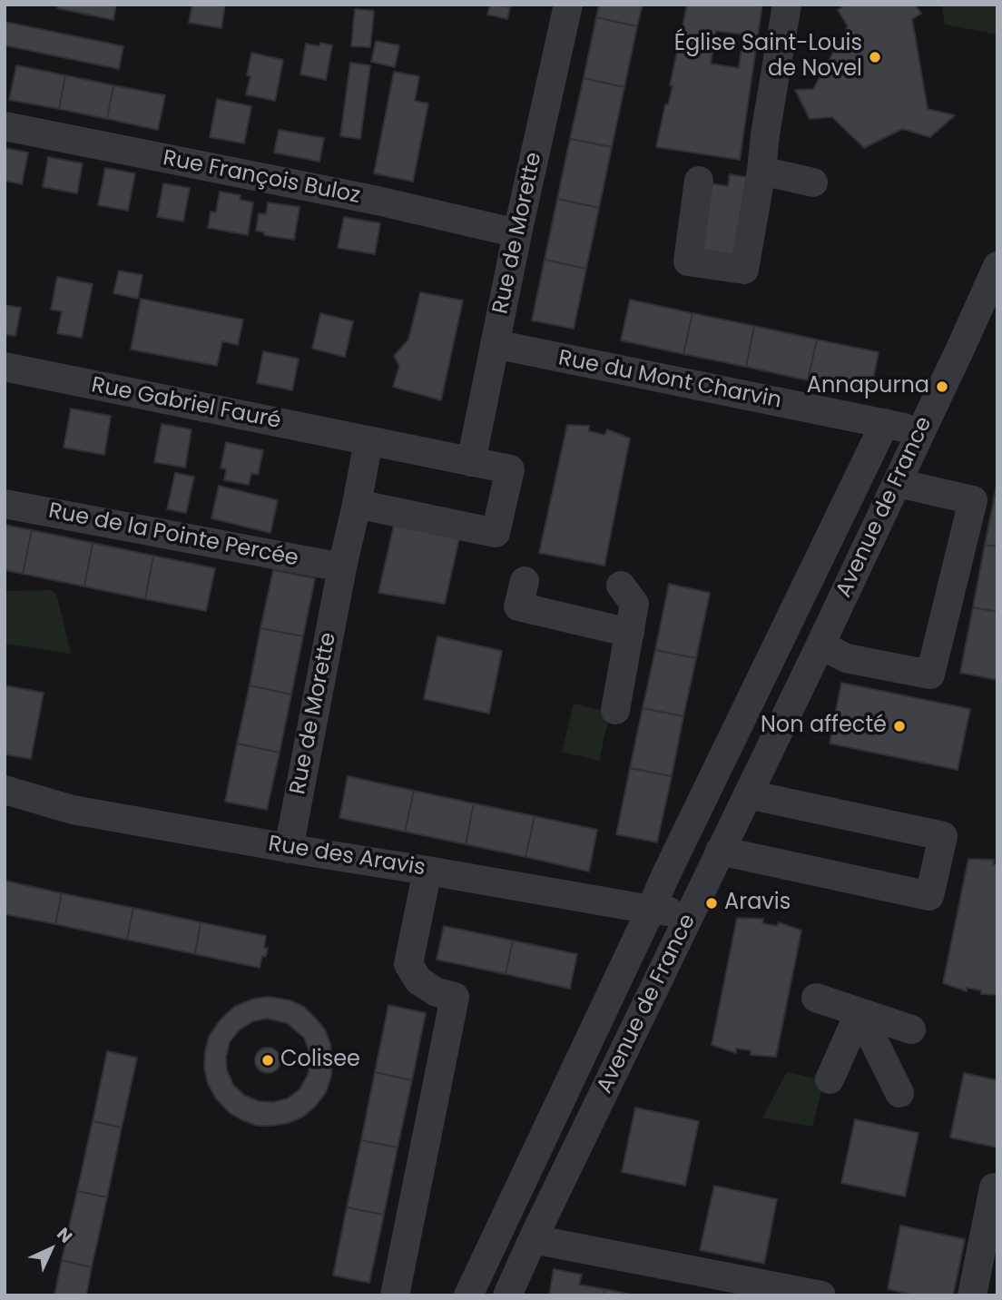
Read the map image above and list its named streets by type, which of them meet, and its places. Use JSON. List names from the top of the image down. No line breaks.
{"streets":{"street":["Rue François Buloz","Rue de Morette","Rue du Mont Charvin","Rue Gabriel Fauré","Avenue de France","Rue de la Pointe Percée","Rue des Aravis"]},"crossings":[["Rue François Buloz","Rue de Morette"],["Rue de Morette","Rue du Mont Charvin"],["Rue de Morette","Rue Gabriel Fauré"],["Rue de Morette","Rue de la Pointe Percée"],["Rue de Morette","Rue des Aravis"],["Rue du Mont Charvin","Avenue de France"],["Avenue de France","Rue des Aravis"]],"places":["Église Saint-Louis de Novel","Annapurna","Non affecté","Aravis","Colisee"],"north":"top right"}
